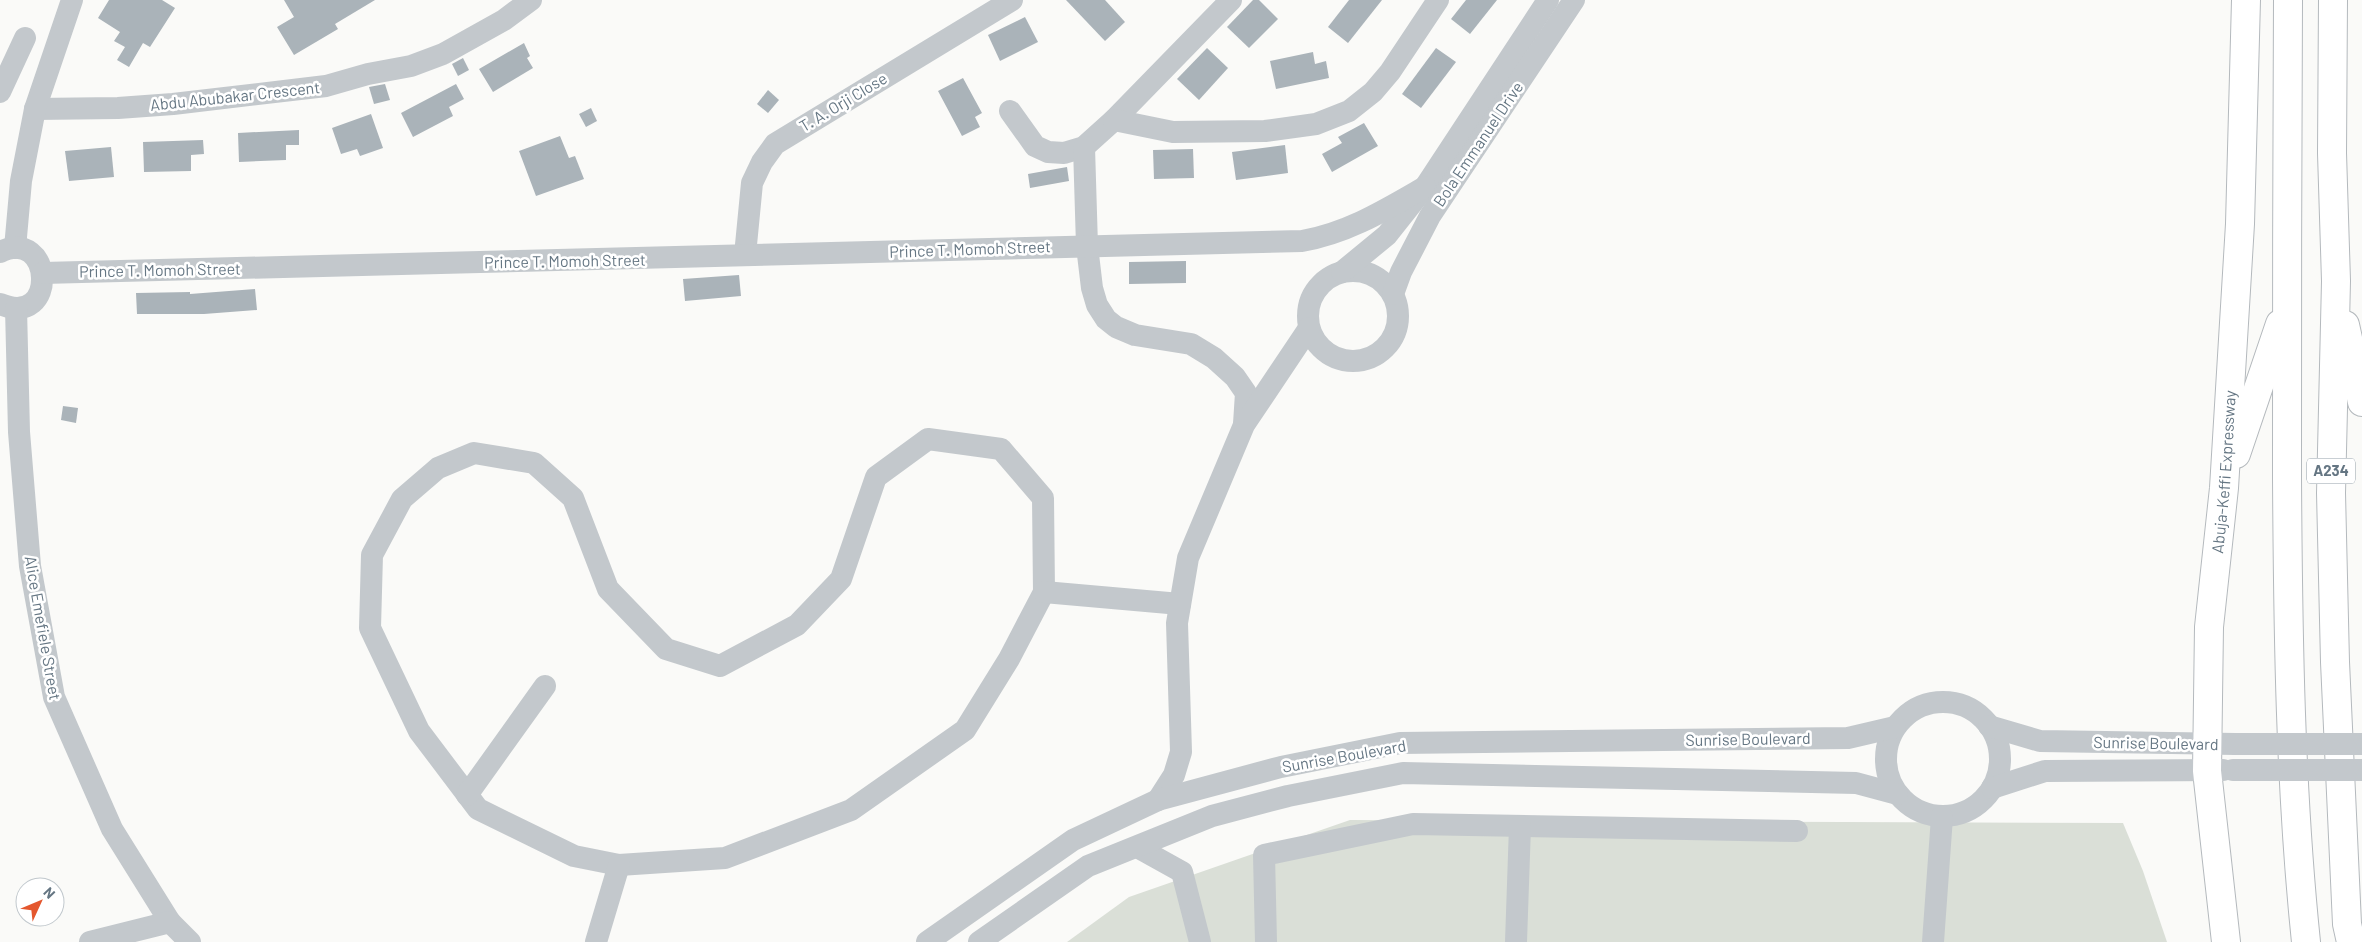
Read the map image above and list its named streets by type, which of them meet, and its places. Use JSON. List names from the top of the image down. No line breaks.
{"streets":{"highway":["A234","Abuja-Keffi Expressway"],"street":["Abdu Abubakar Crescent","T. A. Orji Close","Bola Emmanuel Drive","Prince T. Momoh Street","Alice Emefiele Street","Sunrise Boulevard"]},"crossings":[["T. A. Orji Close","Prince T. Momoh Street"],["Bola Emmanuel Drive","Prince T. Momoh Street"],["Abuja-Keffi Expressway","Sunrise Boulevard"]],"north":"top right"}
